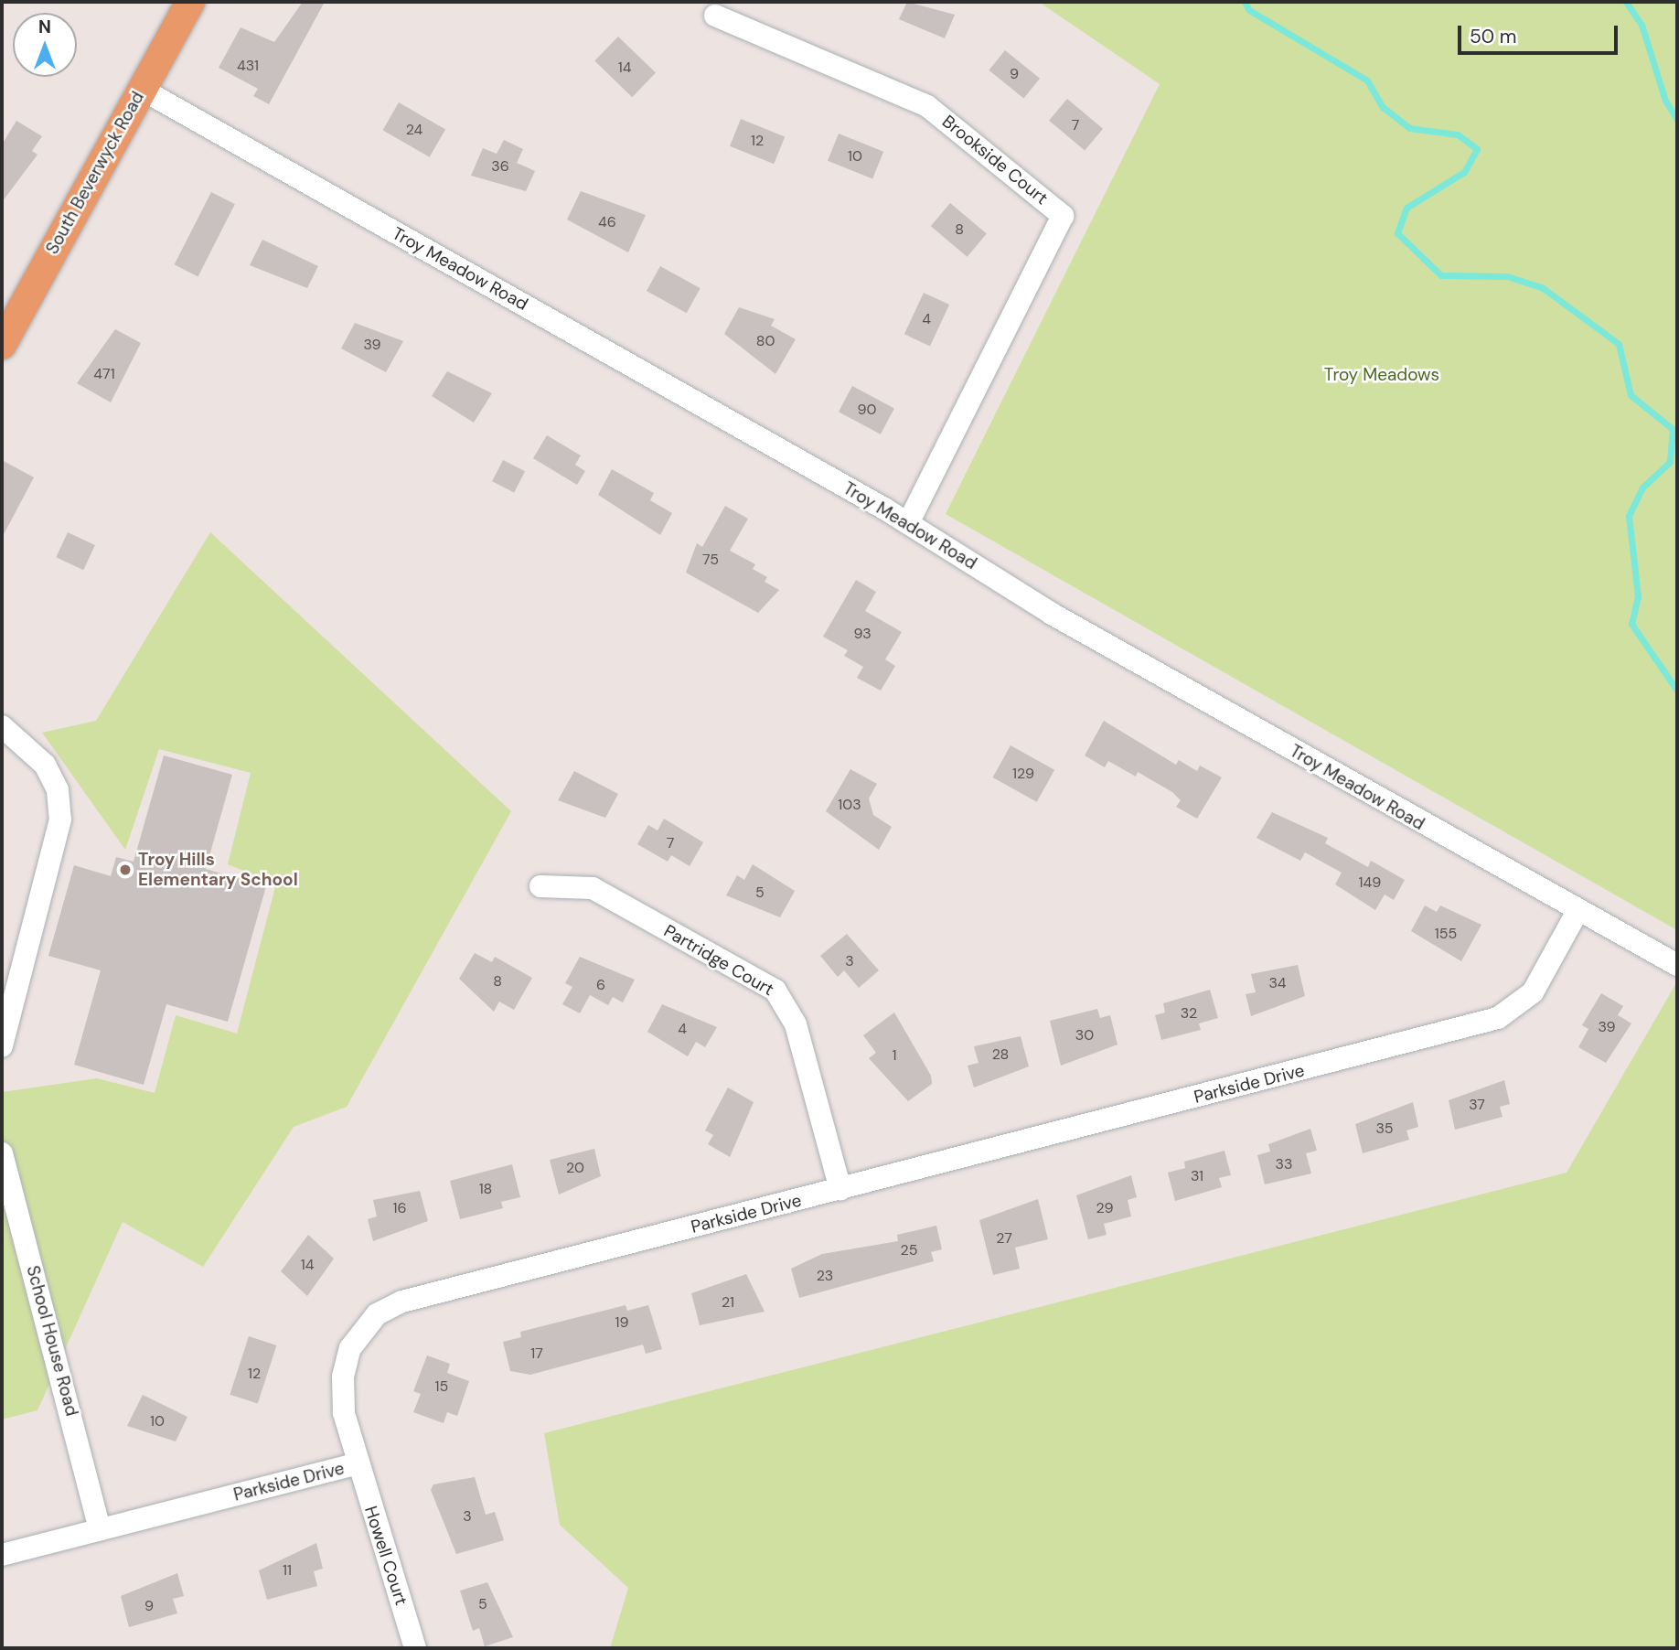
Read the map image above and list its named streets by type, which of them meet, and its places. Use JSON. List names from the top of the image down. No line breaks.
{"streets":{"main road":["South Beverwyck Road"],"street":["Brookside Court","Troy Meadow Road","Partridge Court","Parkside Drive","School House Road","Howell Court"]},"crossings":[["Brookside Court","Troy Meadow Road"],["South Beverwyck Road","Troy Meadow Road"],["Troy Meadow Road","Parkside Drive"],["Partridge Court","Parkside Drive"],["Parkside Drive","School House Road"],["Parkside Drive","Howell Court"]],"parks":["Troy Meadows"],"places":["Troy Hills Elementary School"],"house_numbers":["431","14","9","7","24","12","10","36","46","8","4","80","39","471","90","75","93","129","103","7","149","5","155","3","8","34","6","32","39","4","30","28","1","37","35","33","20","31","18","16","29","27","25","14","23","21","19","17","12","15","10","3","11","5","9"],"scale_bar":"50 m","north":"top"}
